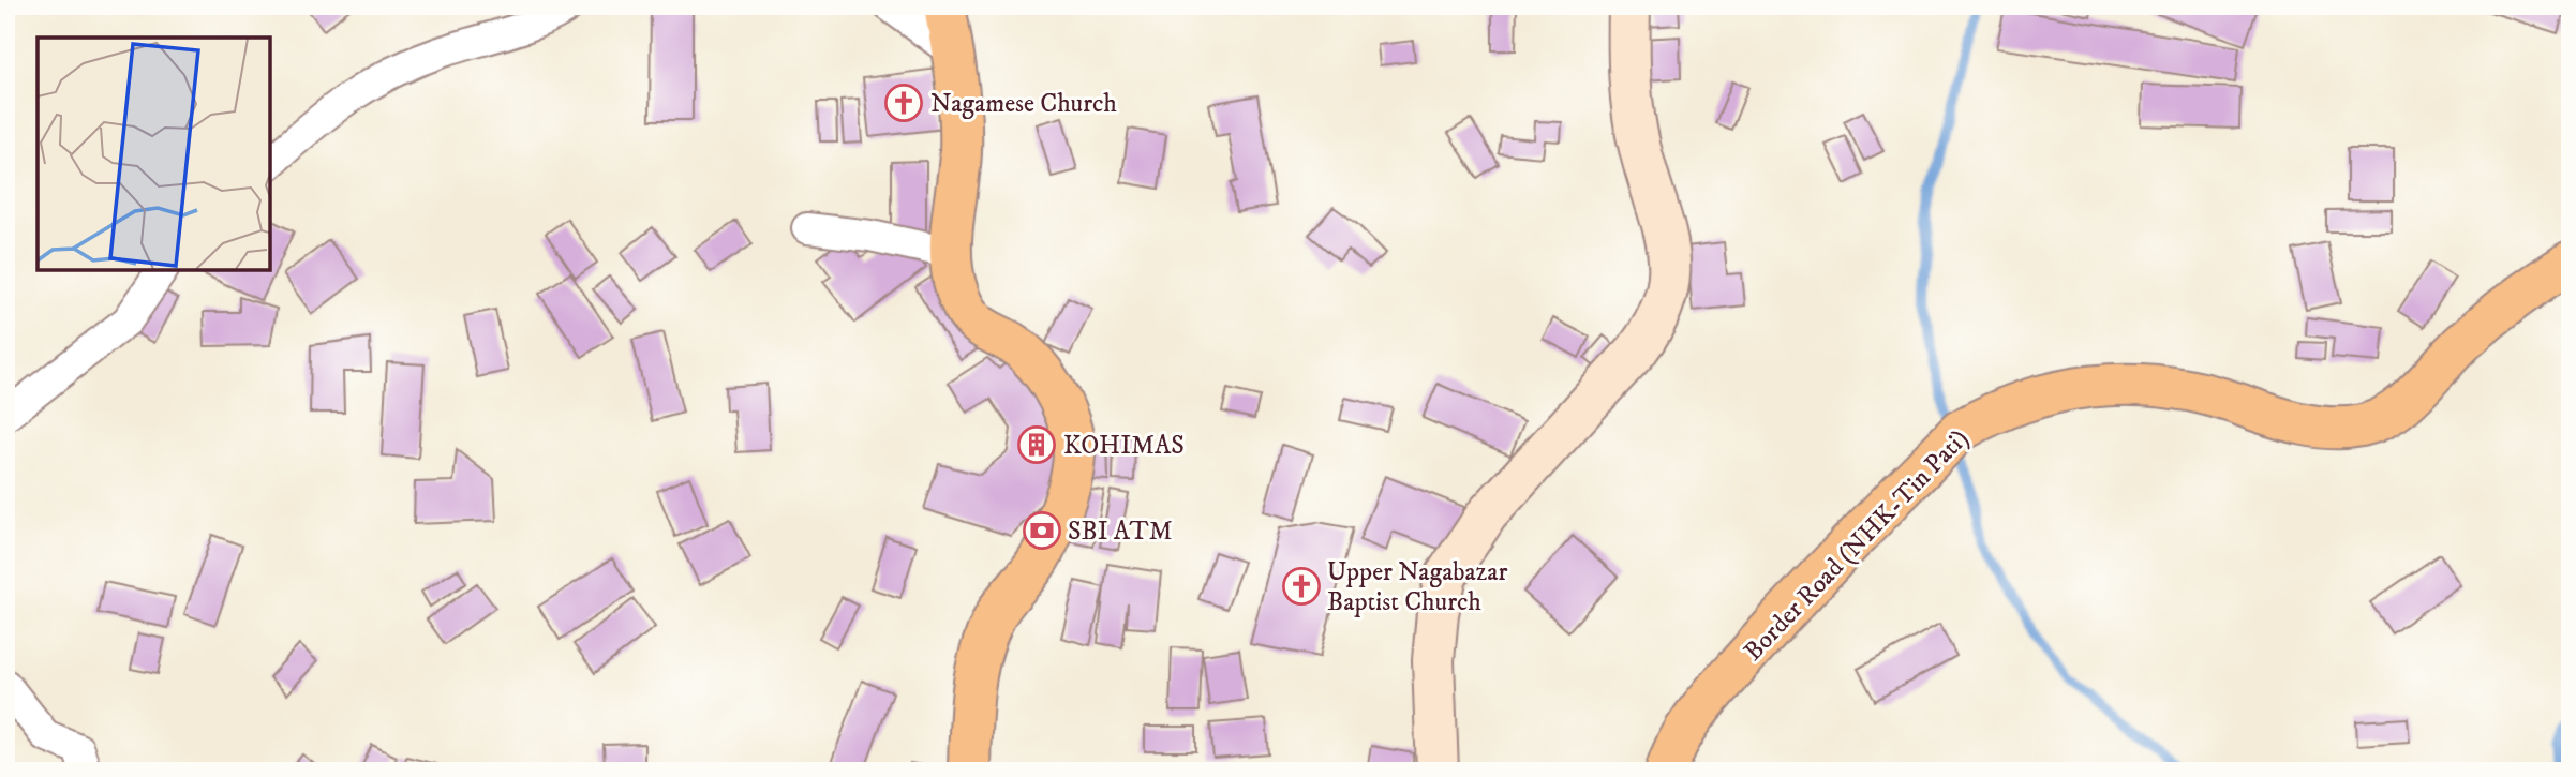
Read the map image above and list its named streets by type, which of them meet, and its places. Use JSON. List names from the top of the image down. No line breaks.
{"streets":{"main road":["Border Road (NHK-Tin Pati)"]},"places":{"church":["Nagamese Church","Upper Nagabazar Baptist Church"],"building":["KOHIMAS"],"bank":["SBI ATM"]}}
